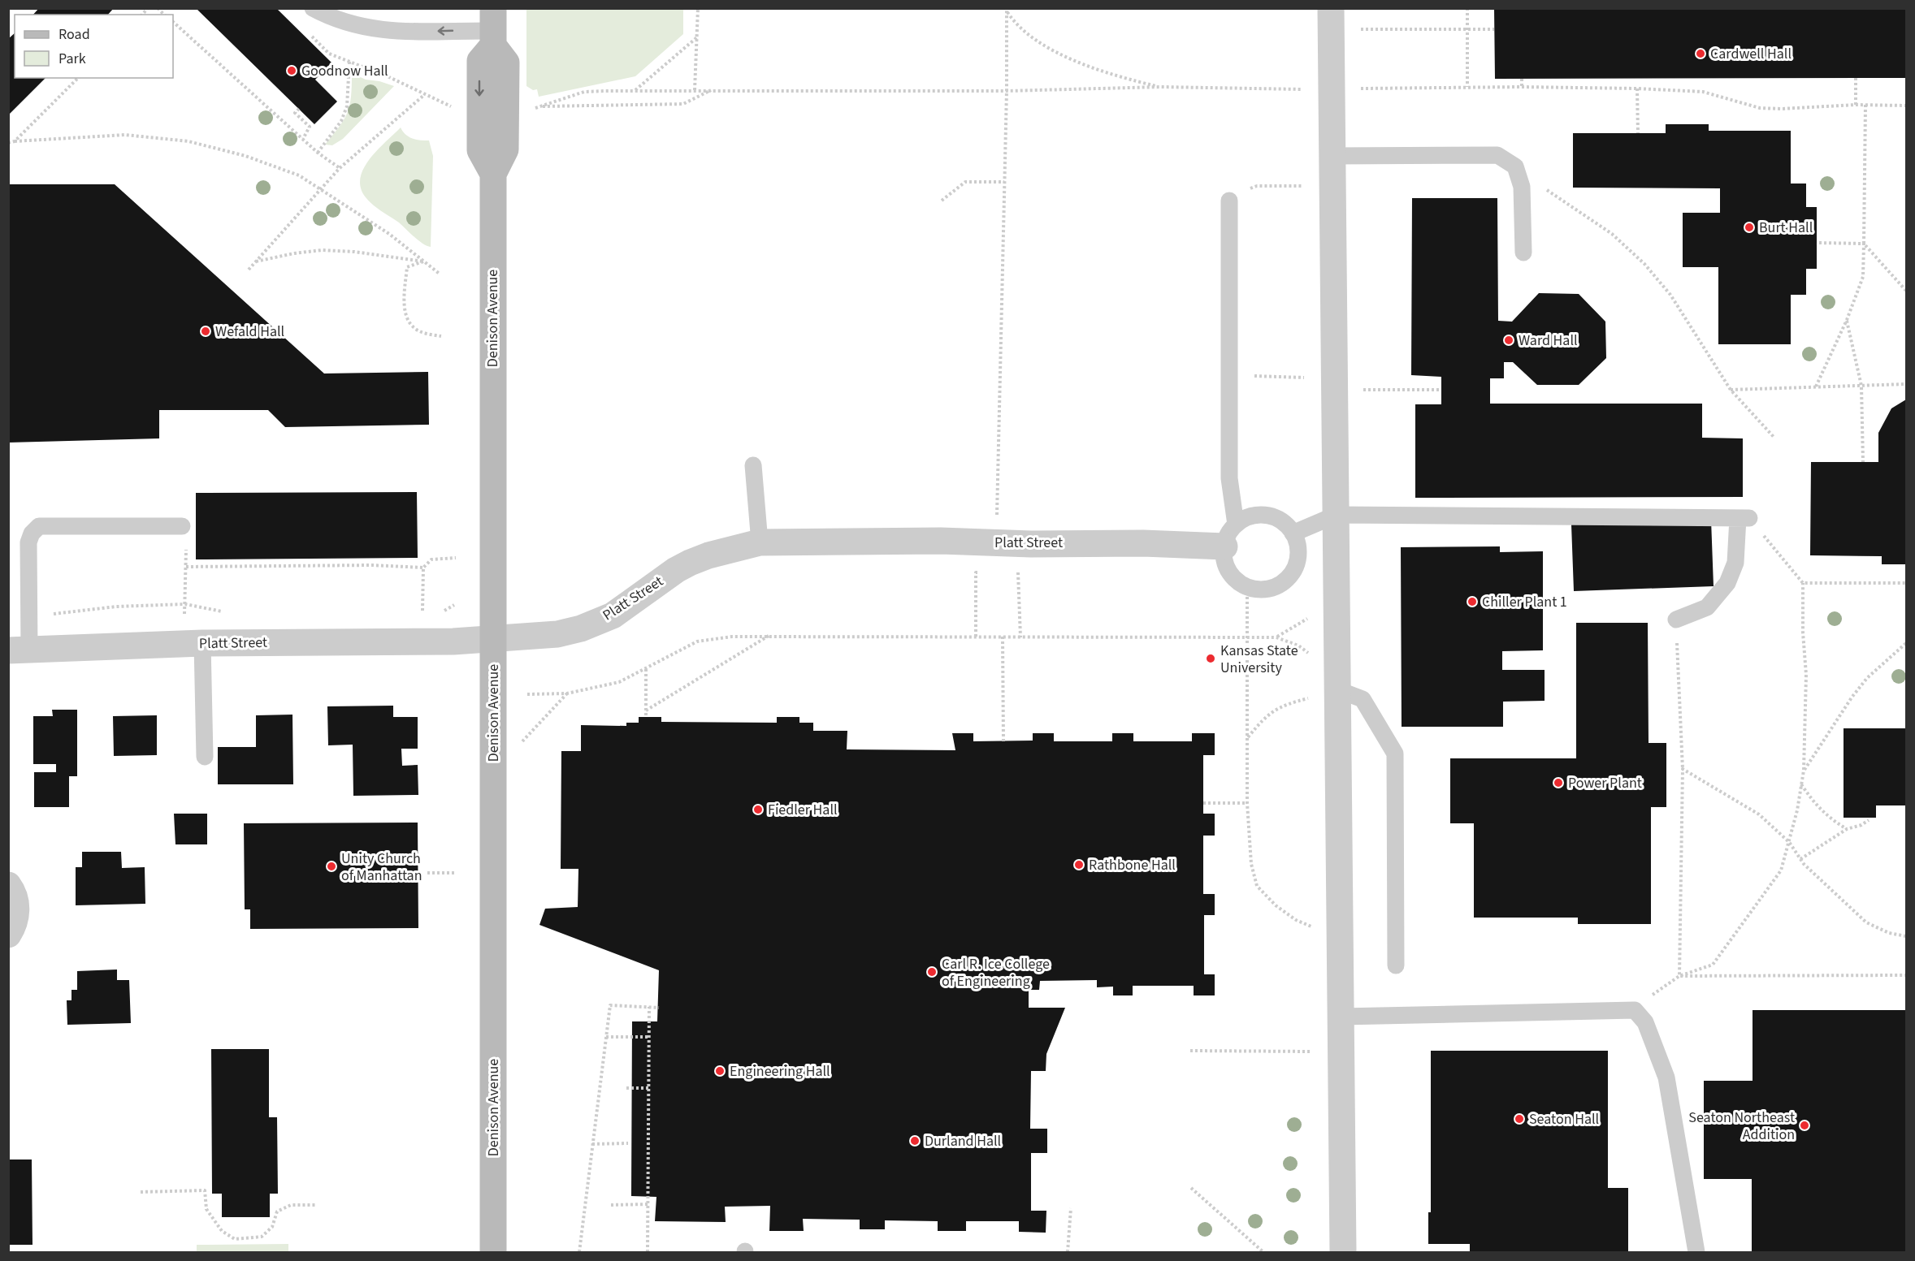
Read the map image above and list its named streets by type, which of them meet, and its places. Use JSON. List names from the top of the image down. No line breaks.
{"streets":{"street":["Denison Avenue","Platt Street"]},"crossings":[["Denison Avenue","Platt Street"]],"places":["Cardwell Hall","Goodnow Hall","Burt Hall","Wefald Hall","Ward Hall","Chiller Plant 1","Kansas State University","Power Plant","Fiedler Hall","Rathbone Hall","Unity Church of Manhattan","Carl R. Ice College of Engineering","Engineering Hall","Seaton Hall","Seaton Northeast Addition","Durland Hall"],"legend":["Road","Park"]}
